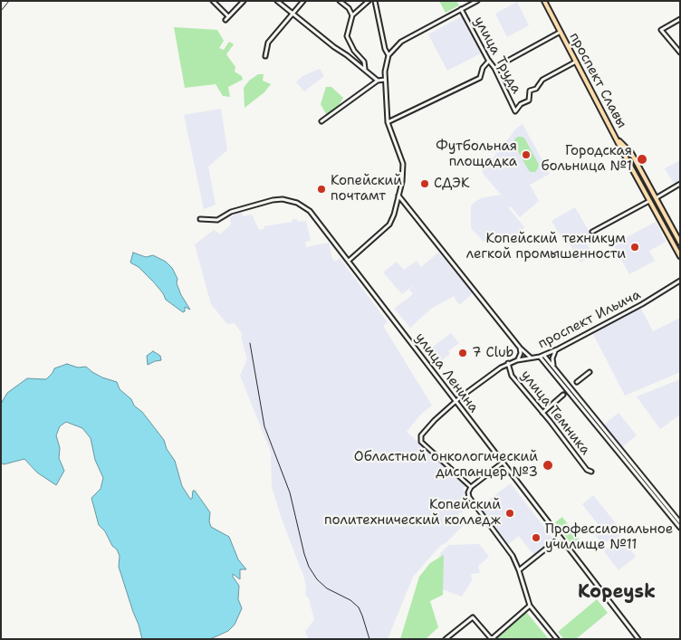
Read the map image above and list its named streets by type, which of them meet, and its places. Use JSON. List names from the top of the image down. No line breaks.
{"streets":{"main road":["проспект Славы"],"street":["улица Труда","проспект Ильича","улица Ленина","улица Темника"]},"crossings":[["улица Труда","проспект Славы"],["проспект Ильича","улица Ленина"],["проспект Ильича","улица Темника"]],"districts":["Kopeysk"],"places":["Футбольная площадка","Городская больница №1","СДЭК","Копейский почтамт","Копейский техникум легкой промышенности","7 Club","Областной онкологический диспанцер №3","Копейский политехнический колледж","Профессиональное училище №11"]}
